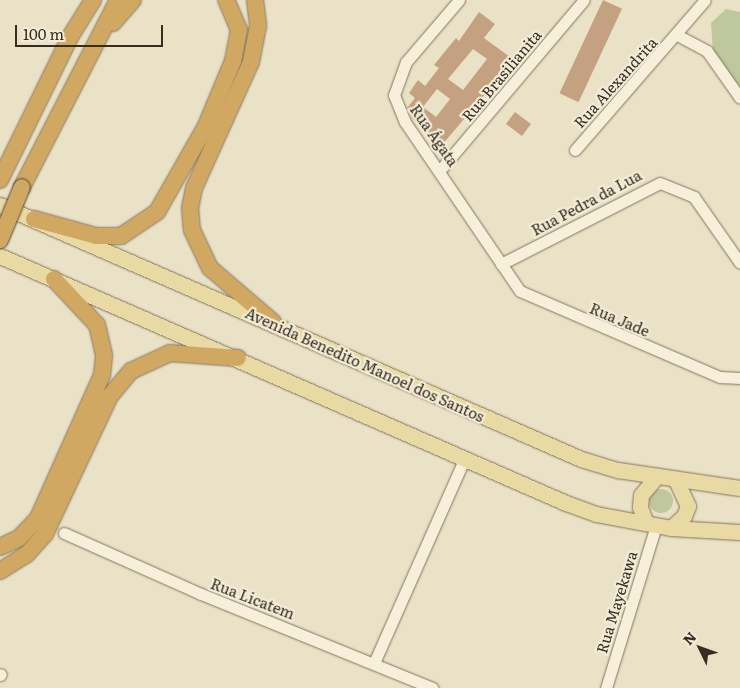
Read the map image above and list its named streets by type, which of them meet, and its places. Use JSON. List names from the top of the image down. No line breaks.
{"streets":{"main road":["Avenida Benedito Manoel dos Santos"],"street":["Rua Brasilianita","Rua Alexandrita","Rua Ágata","Rua Pedra da Lua","Rua Jade","Rua Licatem","Rua Mayekawa"]},"crossings":[["Rua Brasilianita","Rua Ágata"],["Rua Ágata","Rua Pedra da Lua"],["Rua Ágata","Rua Jade"],["Rua Pedra da Lua","Rua Jade"],["Avenida Benedito Manoel dos Santos","Rua Mayekawa"]],"scale_bar":"100 m","north":"top left"}
